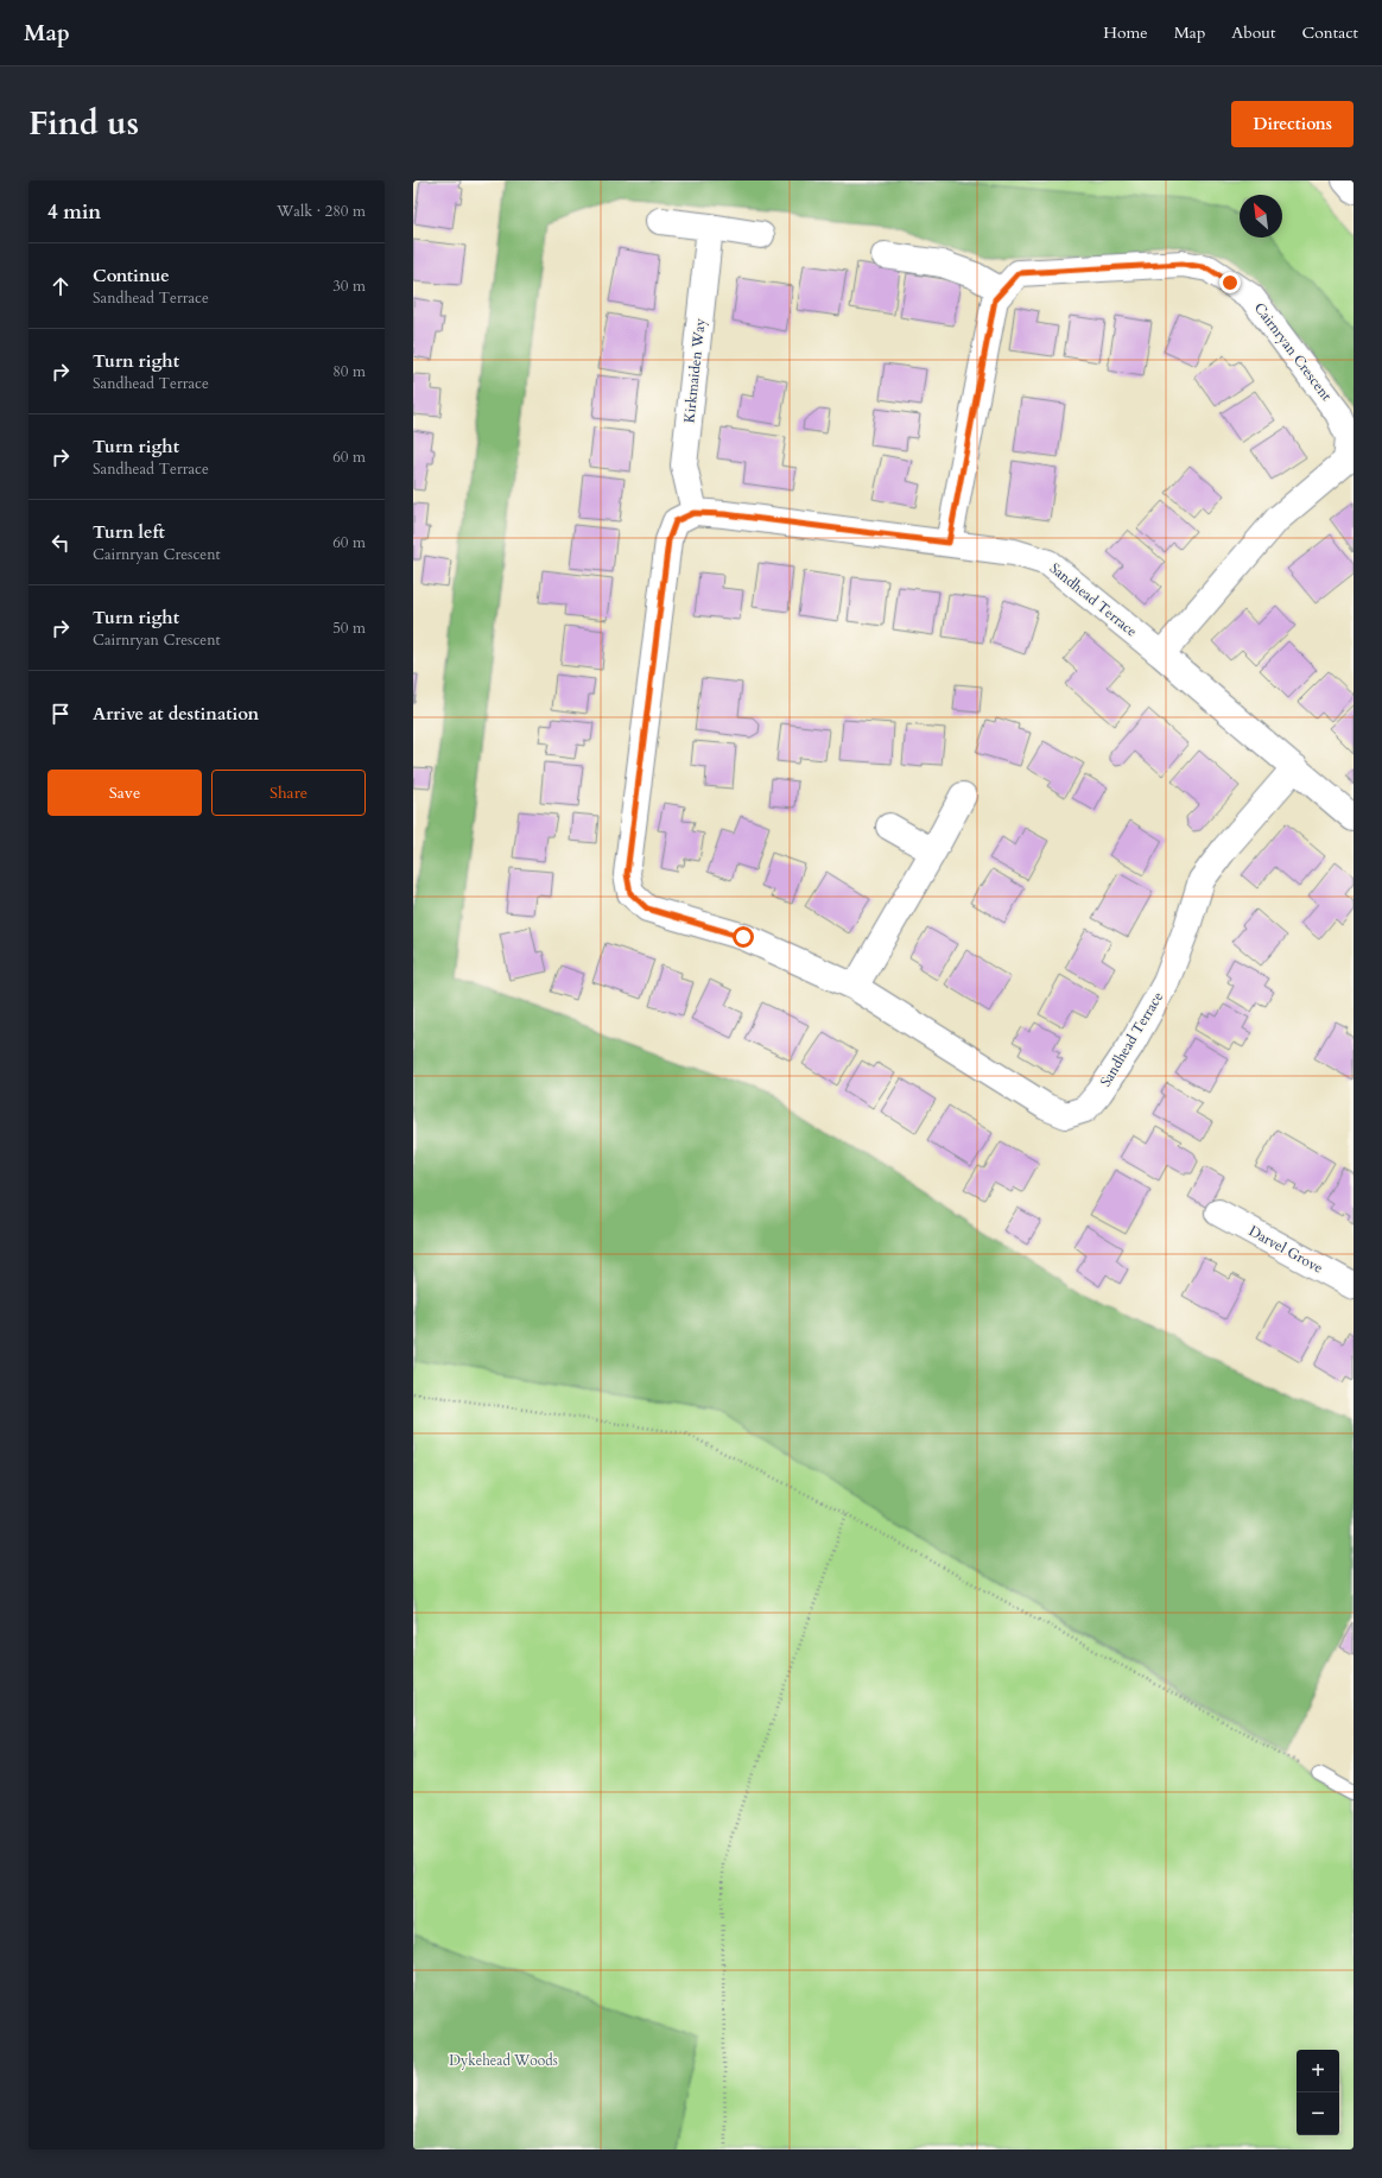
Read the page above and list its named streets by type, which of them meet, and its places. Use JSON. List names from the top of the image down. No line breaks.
{"streets":{"street":["Cairnryan Crescent","Kirkmaiden Way","Sandhead Terrace","Darvel Grove"]},"crossings":[["Cairnryan Crescent","Sandhead Terrace"],["Kirkmaiden Way","Sandhead Terrace"]],"parks":["Dykehead Woods"],"north":"top left","page":{"header":"Map","nav":["Home","Map","About","Contact"],"title":"Find us","buttons":["Directions",["Save","Share"]],"heading":["4 min","Walk · 280 m"],"list":[["Continue","Sandhead Terrace","30 m"],["Turn right","Sandhead Terrace","80 m"],["Turn right","Sandhead Terrace","60 m"],["Turn left","Cairnryan Crescent","60 m"],["Turn right","Cairnryan Crescent","50 m"],"Arrive at destination"],"map_buttons":["+","−"]}}
